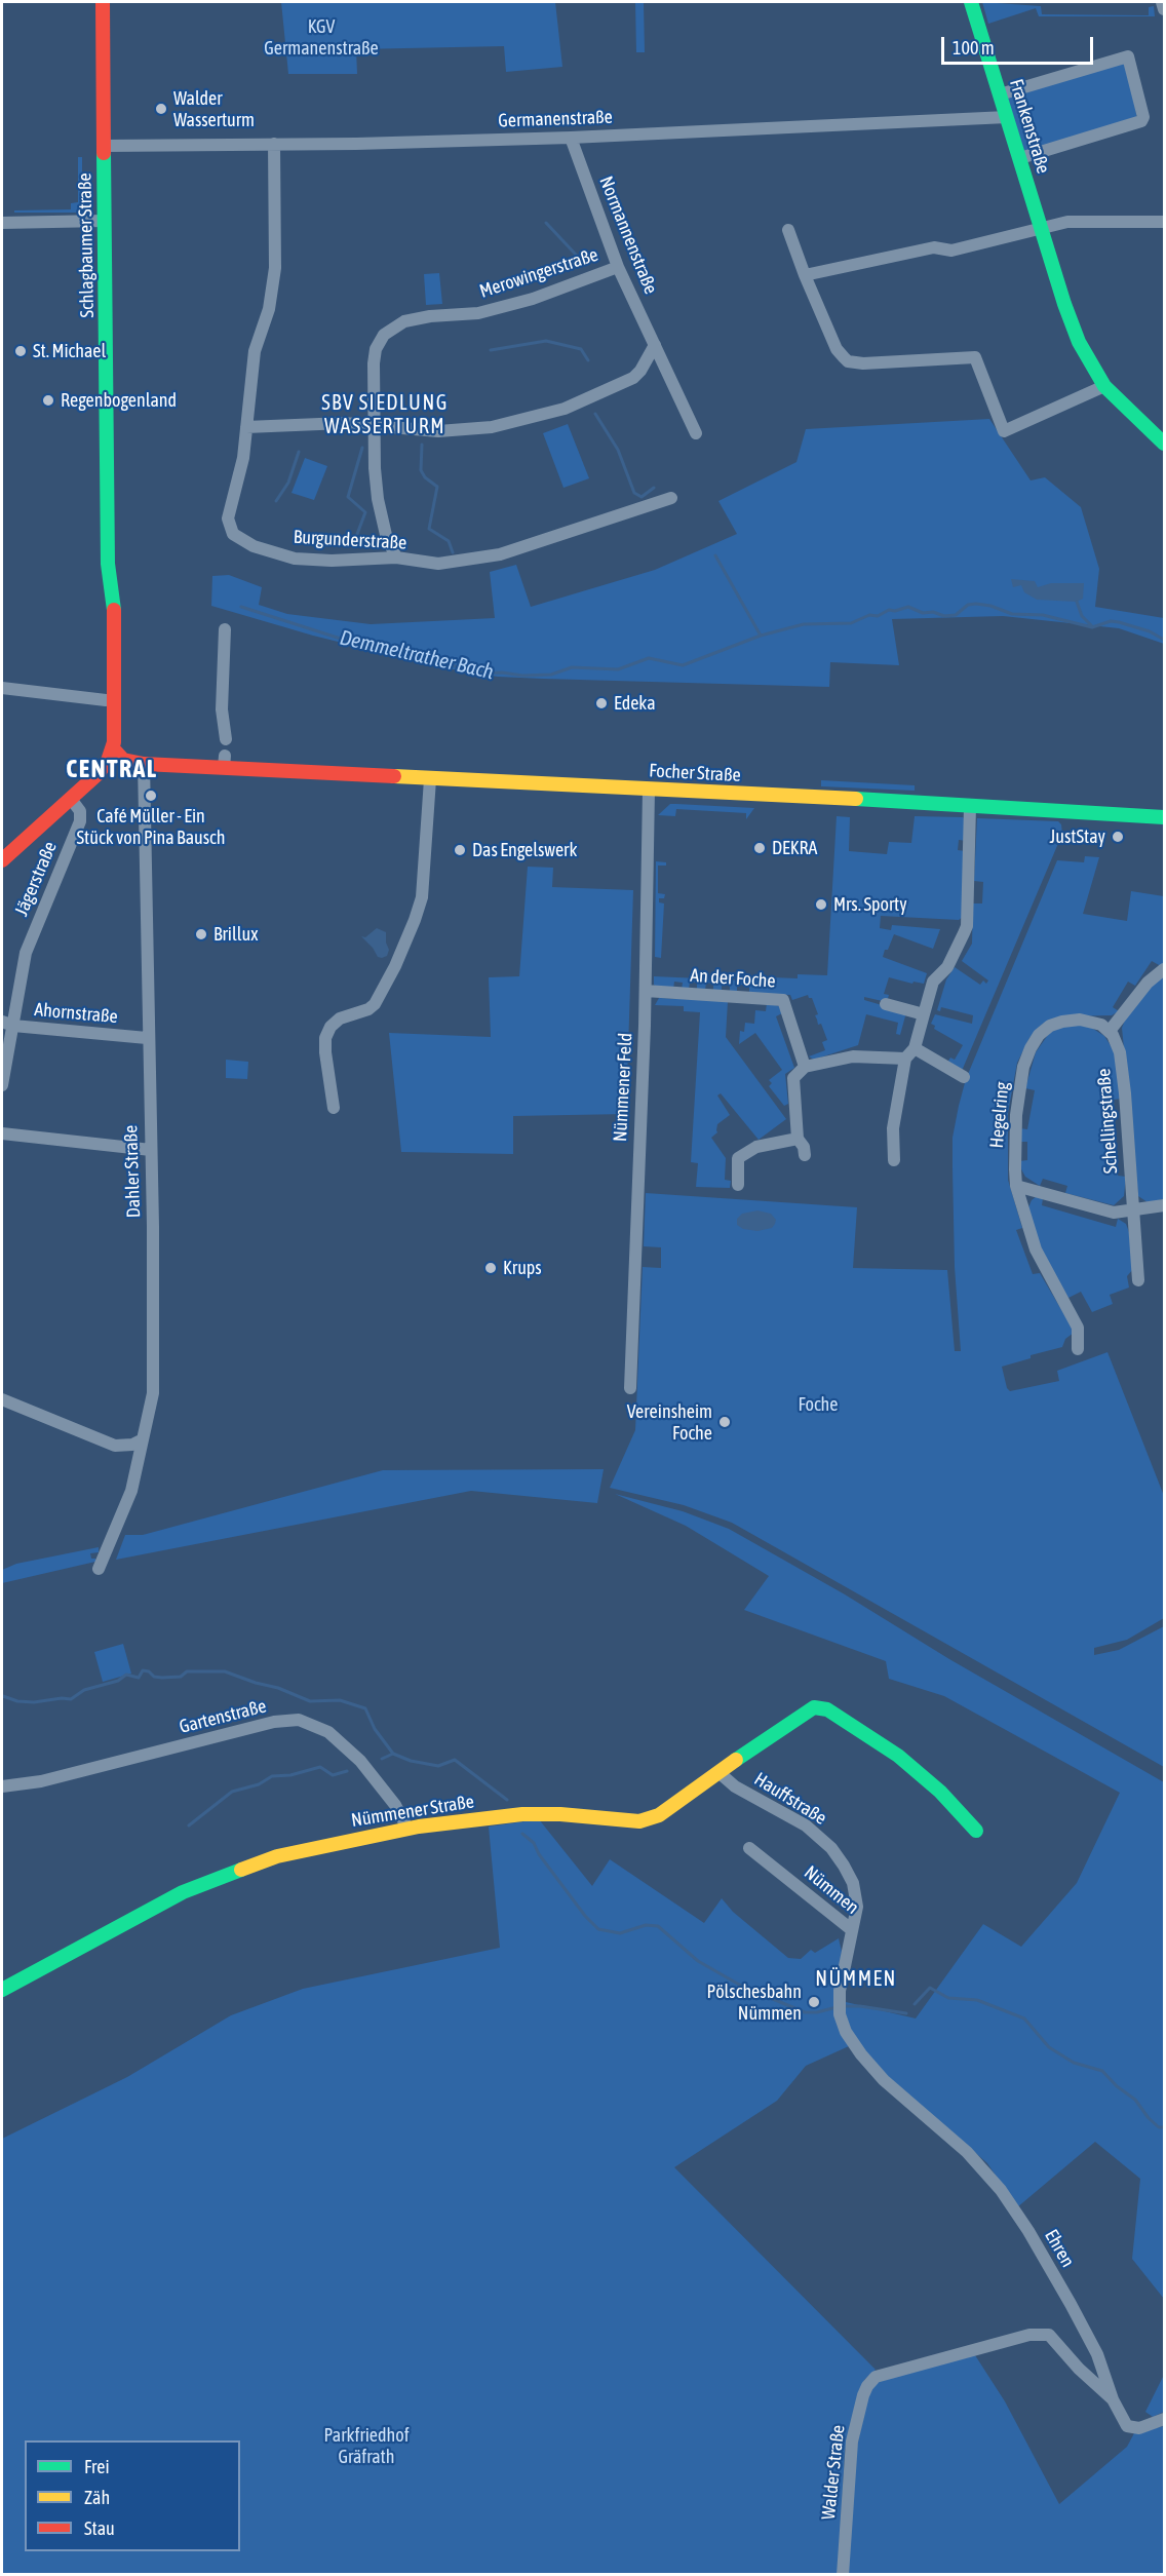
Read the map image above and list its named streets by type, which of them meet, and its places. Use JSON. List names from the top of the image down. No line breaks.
{"streets":{"main road":["Frankenstraße","Schlagbaumer Straße","Focher Straße","Nümmener Straße"],"street":["Germanenstraße","Normannenstraße","Merowingerstraße","Burgunderstraße","Jägerstraße","An der Foche","Ahornstraße","Nümmener Feld","Hegelring","Schellingstraße","Dahler Straße","Gartenstraße","Hauffstraße","Nümmen","Ehren","Walder Straße"]},"crossings":[["Germanenstraße","Frankenstraße"],["Germanenstraße","Normannenstraße"],["Germanenstraße","Schlagbaumer Straße"],["Germanenstraße","Burgunderstraße"],["Normannenstraße","Merowingerstraße"],["Schlagbaumer Straße","Focher Straße"],["Merowingerstraße","Burgunderstraße"],["Focher Straße","Nümmener Feld"],["Focher Straße","Dahler Straße"],["Jägerstraße","Ahornstraße"],["An der Foche","Nümmener Feld"],["Ahornstraße","Dahler Straße"],["Hegelring","Schellingstraße"],["Gartenstraße","Nümmener Straße"],["Hauffstraße","Nümmener Straße"],["Hauffstraße","Nümmen"],["Nümmen","Ehren"],["Ehren","Walder Straße"]],"districts":["SBV SIEDLUNG WASSERTURM","CENTRAL","NÜMMEN"],"water":["Demmeltrather Bach"],"parks":["KGV Germanenstraße","Foche","Parkfriedhof Gräfrath"],"places":["Walder Wasserturm","St. Michael","Regenbogenland","Edeka","Café Müller - Ein Stück von Pina Bausch","JustStay","DEKRA","Das Engelswerk","Mrs. Sporty","Brillux","Krups","Vereinsheim Foche","Pölschesbahn Nümmen"],"legend":["Frei","Zäh","Stau"],"scale_bar":"100 m"}
